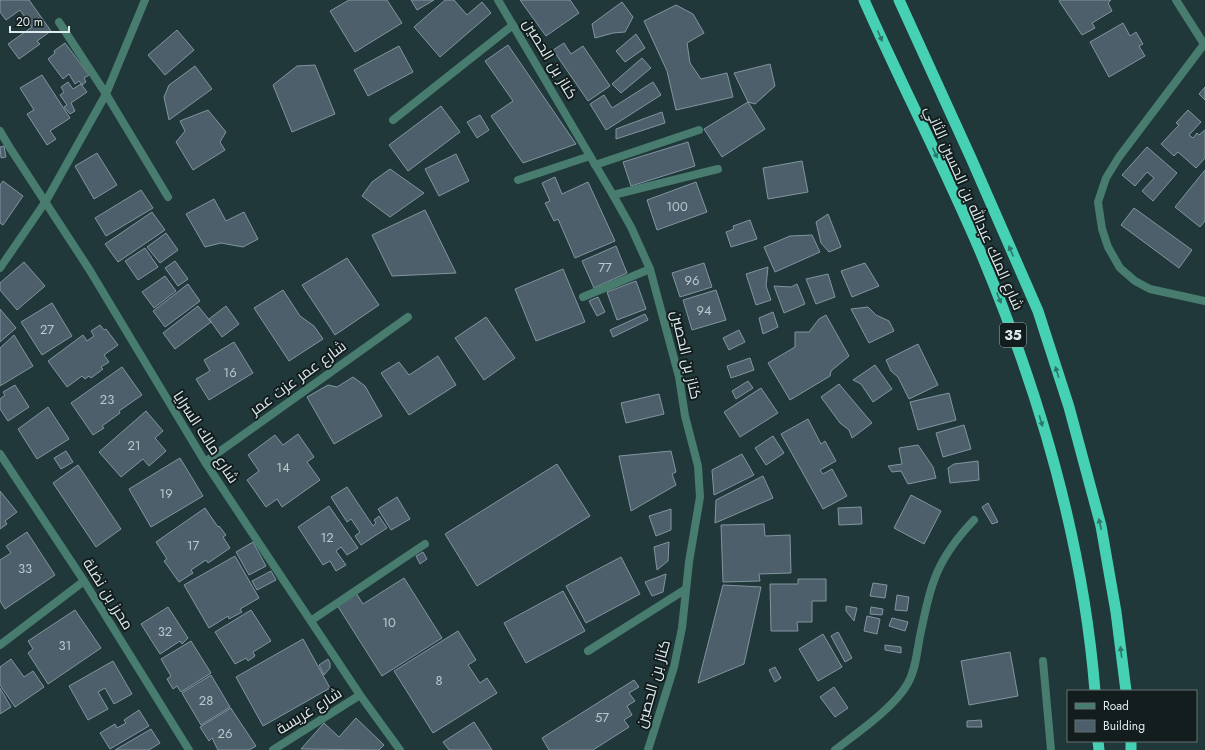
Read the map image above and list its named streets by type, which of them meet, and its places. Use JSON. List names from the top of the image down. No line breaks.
{"streets":{"highway":["شارع الملك عبدالله بن الحسين الثاني","35"],"street":["كناز بن الحصين","شارع عمر عزت عمر","شارع مالك السرايا","محرز بن نضلة","شارع غريسة"]},"crossings":[["شارع عمر عزت عمر","شارع مالك السرايا"],["شارع مالك السرايا","شارع غريسة"]],"house_numbers":["100","77","96","94","27","16","23","21","14","19","12","17","33","10","32","31","8","28","57","26"],"legend":["Road","Building"],"scale_bar":"20 m"}
